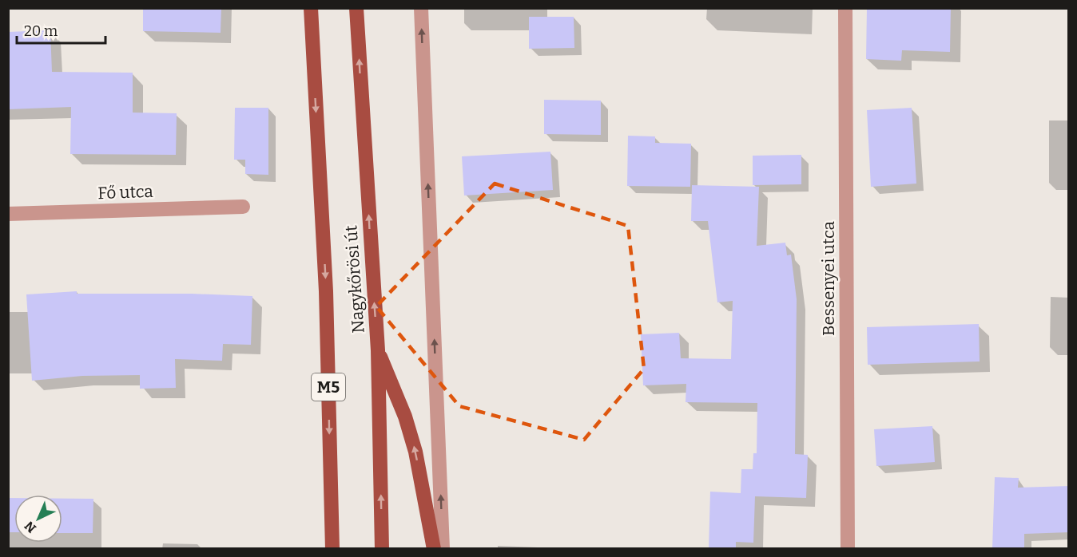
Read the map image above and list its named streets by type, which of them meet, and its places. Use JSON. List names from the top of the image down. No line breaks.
{"streets":{"main road":["Nagykőrösi út","M5"],"street":["Fő utca","Bessenyei utca"]},"scale_bar":"20 m","north":"bottom left"}
